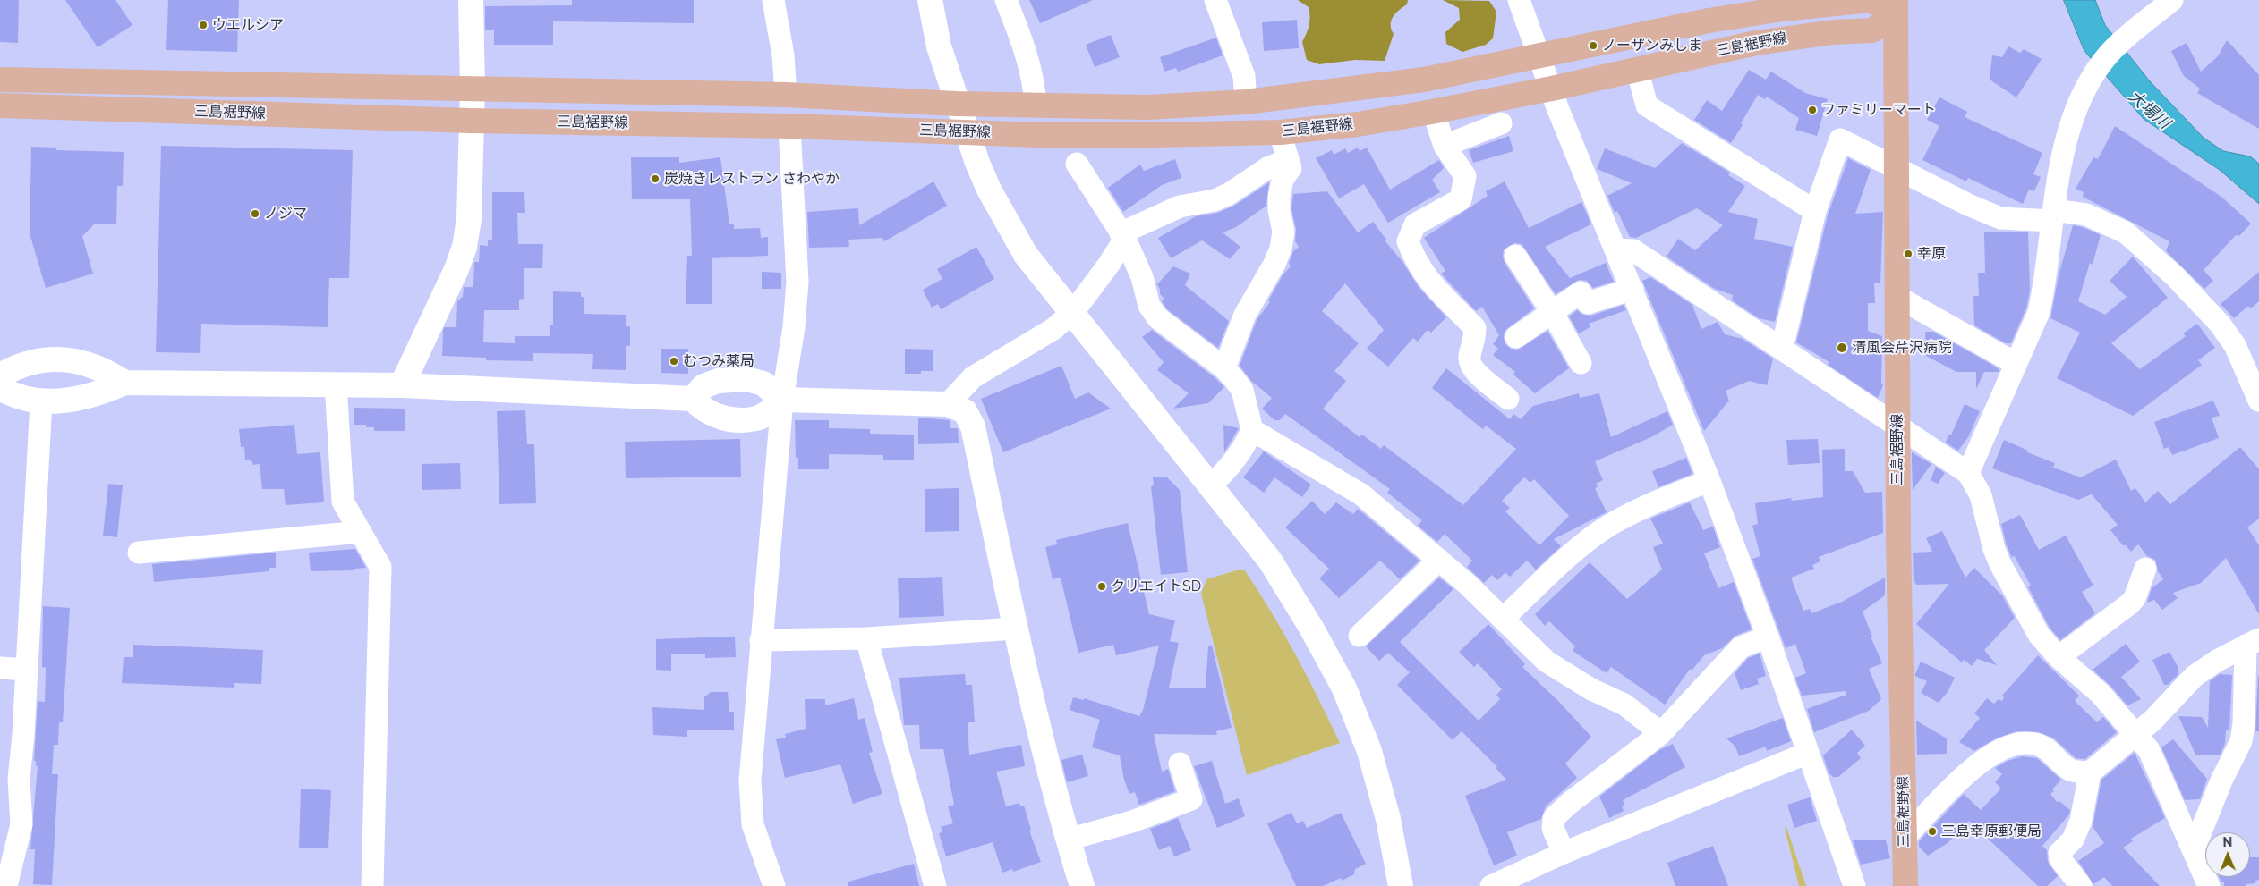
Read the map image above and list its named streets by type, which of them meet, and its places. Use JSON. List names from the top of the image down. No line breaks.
{"streets":{"main road":["三島裾野線"]},"water":["大場川"],"places":["ウエルシア","ノーザンみしま","ファミリーマート","炭焼きレストラン さわやか","ノジマ","幸原","清風会芹沢病院","むつみ薬局","クリエイトSD","三島幸原郵便局"],"north":"top"}
